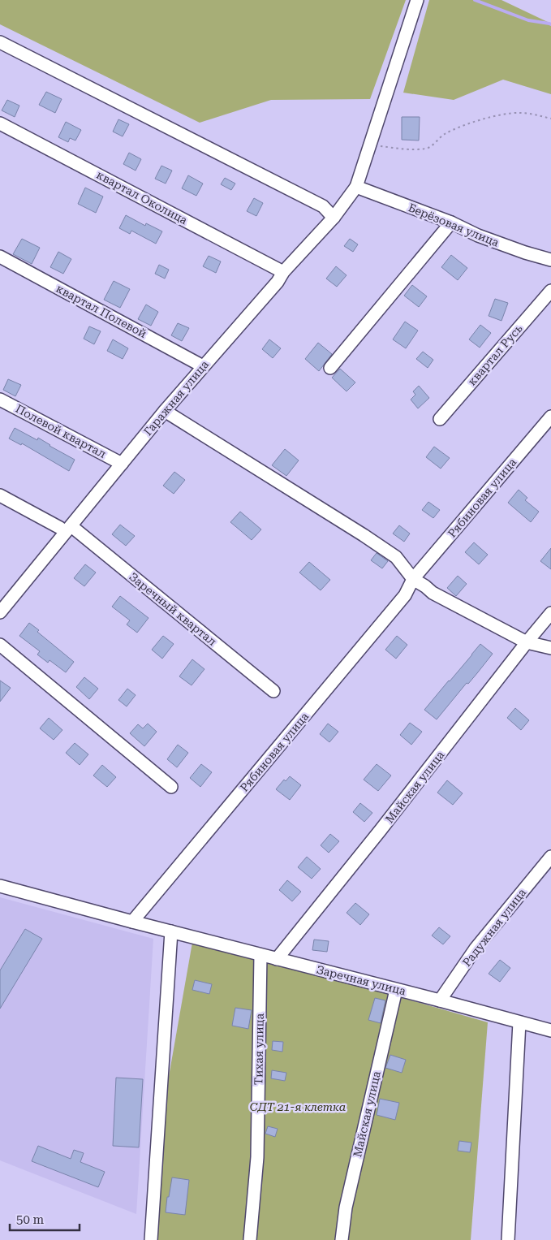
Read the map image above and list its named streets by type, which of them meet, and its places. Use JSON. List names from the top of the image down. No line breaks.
{"streets":{"street":["квартал Околица","Берёзовая улица","квартал Полевой","квартал Русь","Гаражная улица","Полевой квартал","Рябиновая улица","Заречный квартал","Майская улица","Радужная улица","Заречная улица","Тихая улица"]},"crossings":[["квартал Околица","Гаражная улица"],["Берёзовая улица","Гаражная улица"],["квартал Полевой","Гаражная улица"],["Гаражная улица","Полевой квартал"],["Гаражная улица","Заречный квартал"],["Рябиновая улица","Заречная улица"],["Майская улица","Заречная улица"],["Радужная улица","Заречная улица"],["Заречная улица","Тихая улица"]],"parks":["СДТ 21-я клетка"],"scale_bar":"50 m"}
